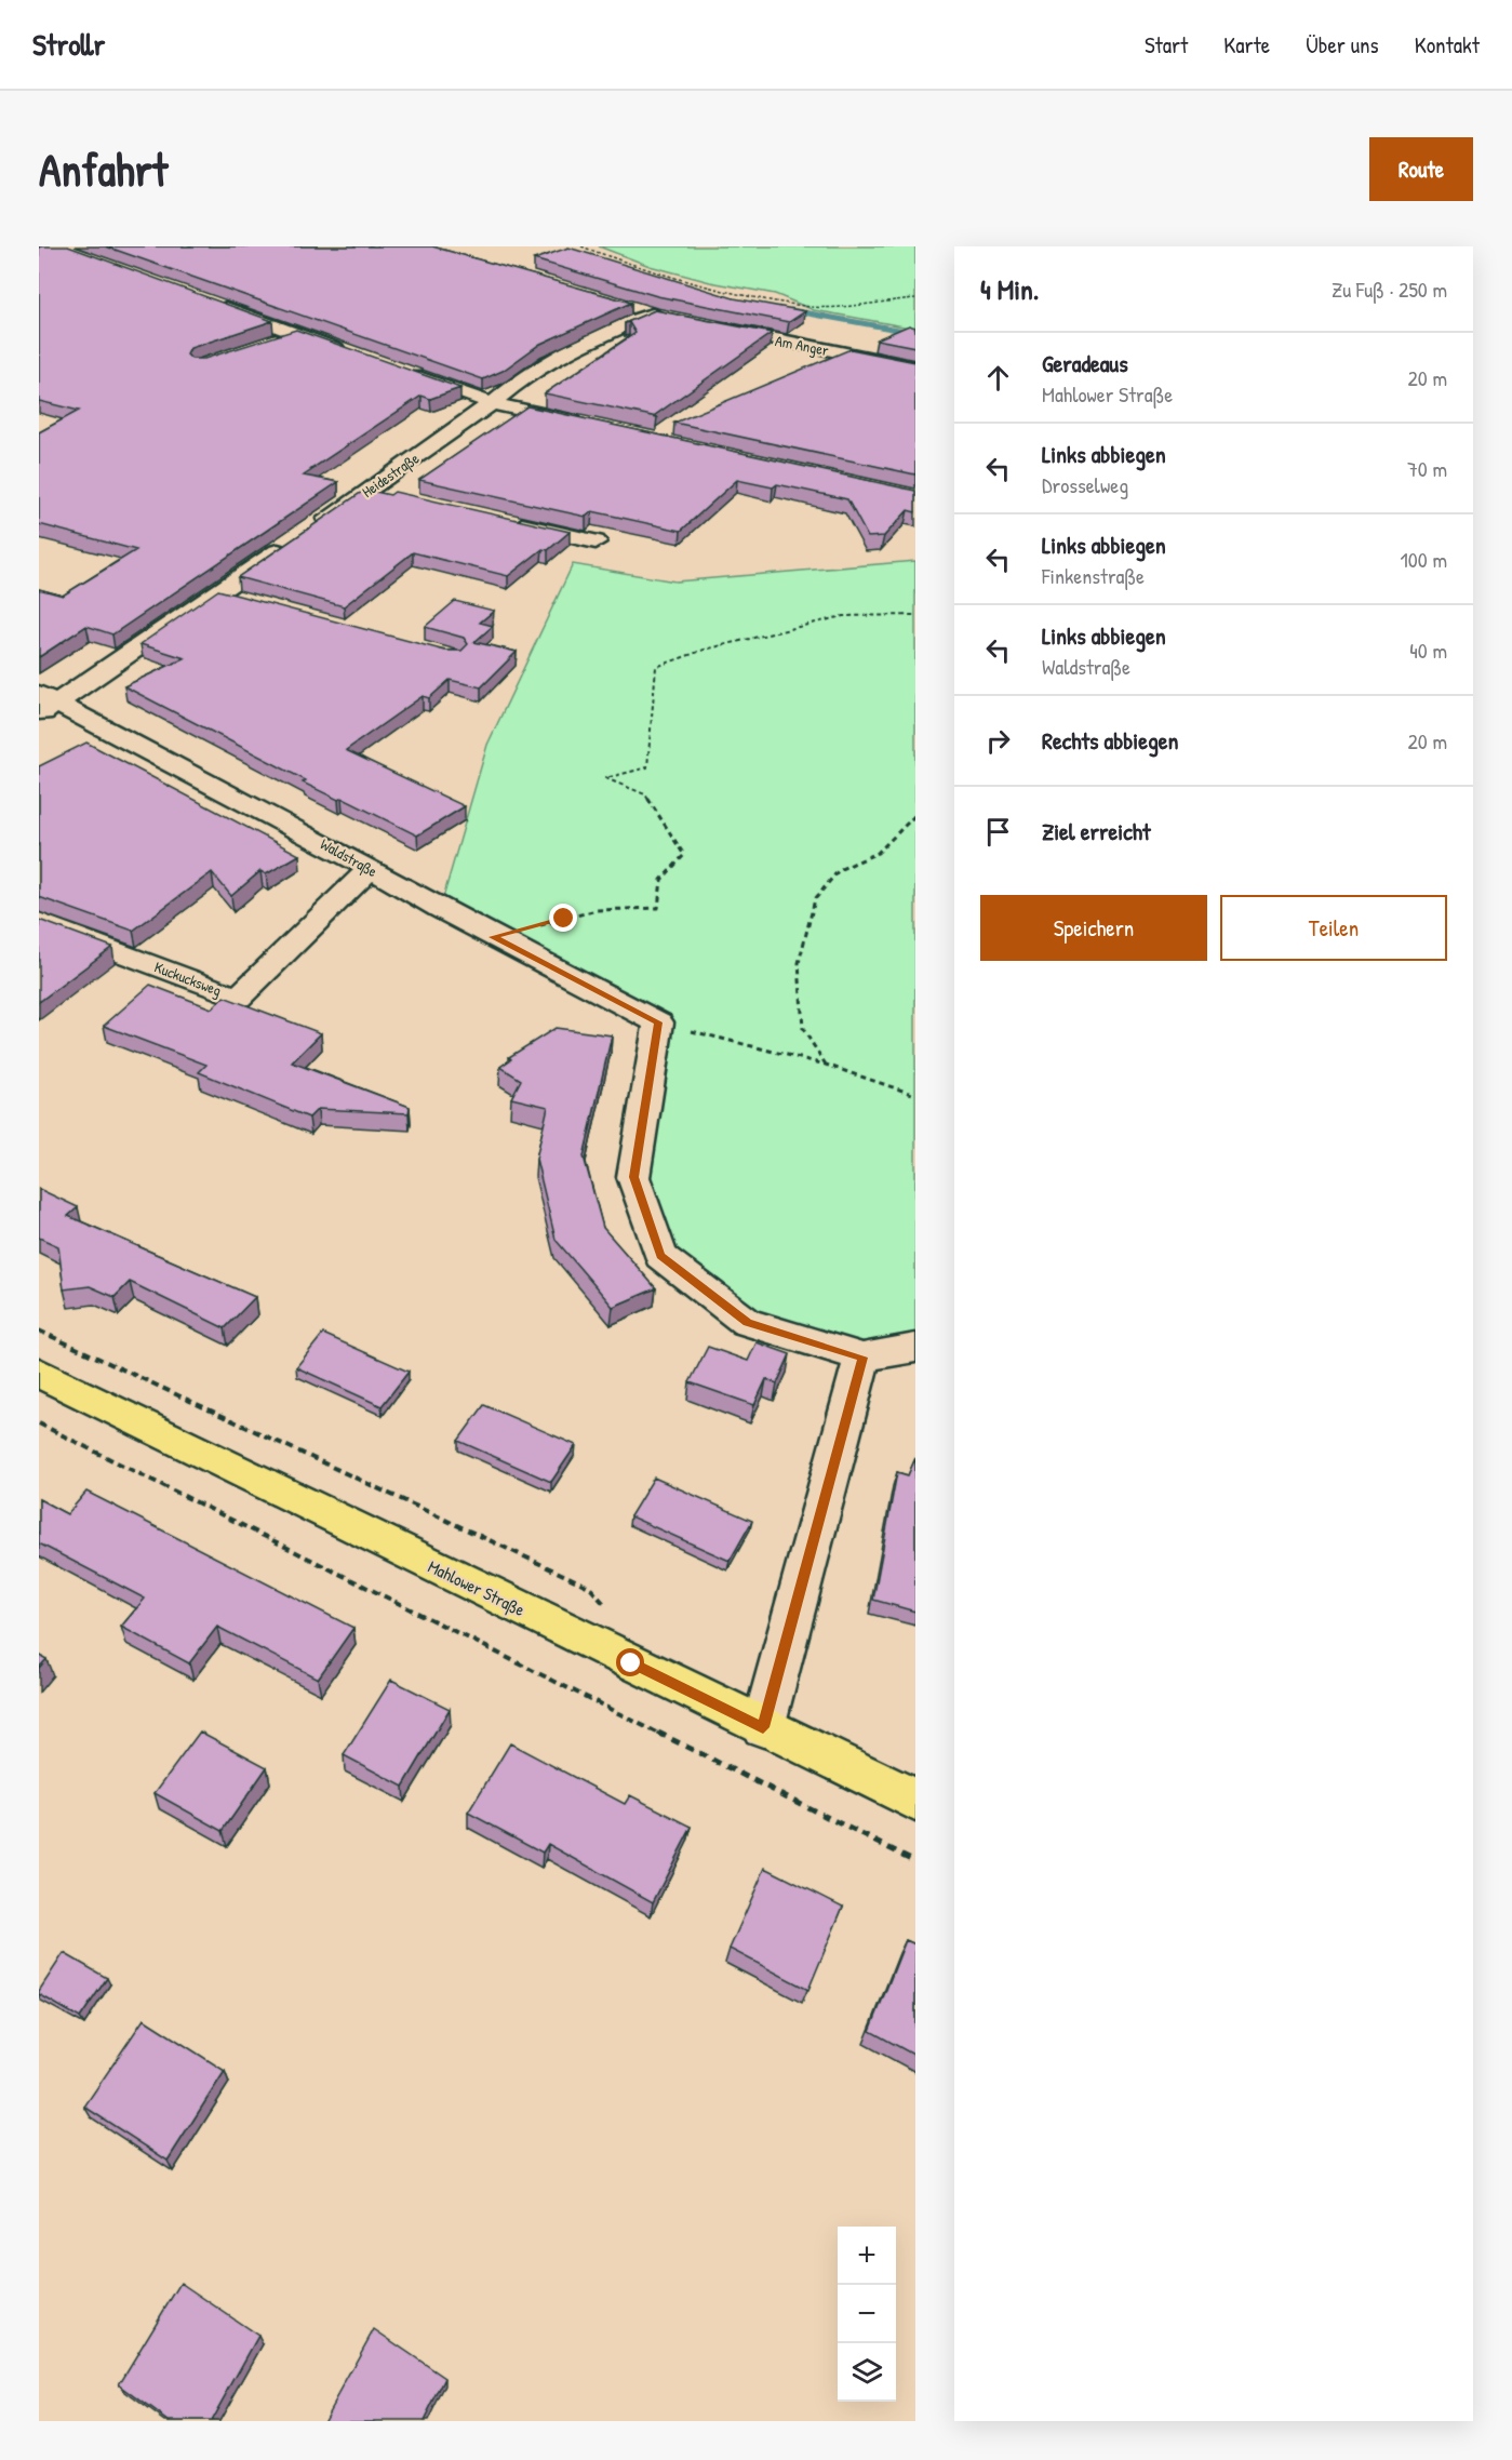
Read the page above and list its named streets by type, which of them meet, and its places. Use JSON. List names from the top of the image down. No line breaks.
{"streets":{"main road":["Mahlower Straße"],"street":["Am Anger","Heidestraße","Waldstraße","Kuckucksweg"]},"crossings":[["Heidestraße","Waldstraße"],["Waldstraße","Kuckucksweg"]],"page":{"header":"Strollr","nav":["Start","Karte","Über uns","Kontakt"],"buttons":["Route",["Speichern","Teilen"]],"title":"Anfahrt","heading":["4 Min.","Zu Fuß · 250 m"],"list":[["Geradeaus","Mahlower Straße","20 m"],["Links abbiegen","Drosselweg","70 m"],["Links abbiegen","Finkenstraße","100 m"],["Links abbiegen","Waldstraße","40 m"],["Rechts abbiegen","20 m"],"Ziel erreicht"],"map_buttons":["+","−"]}}
